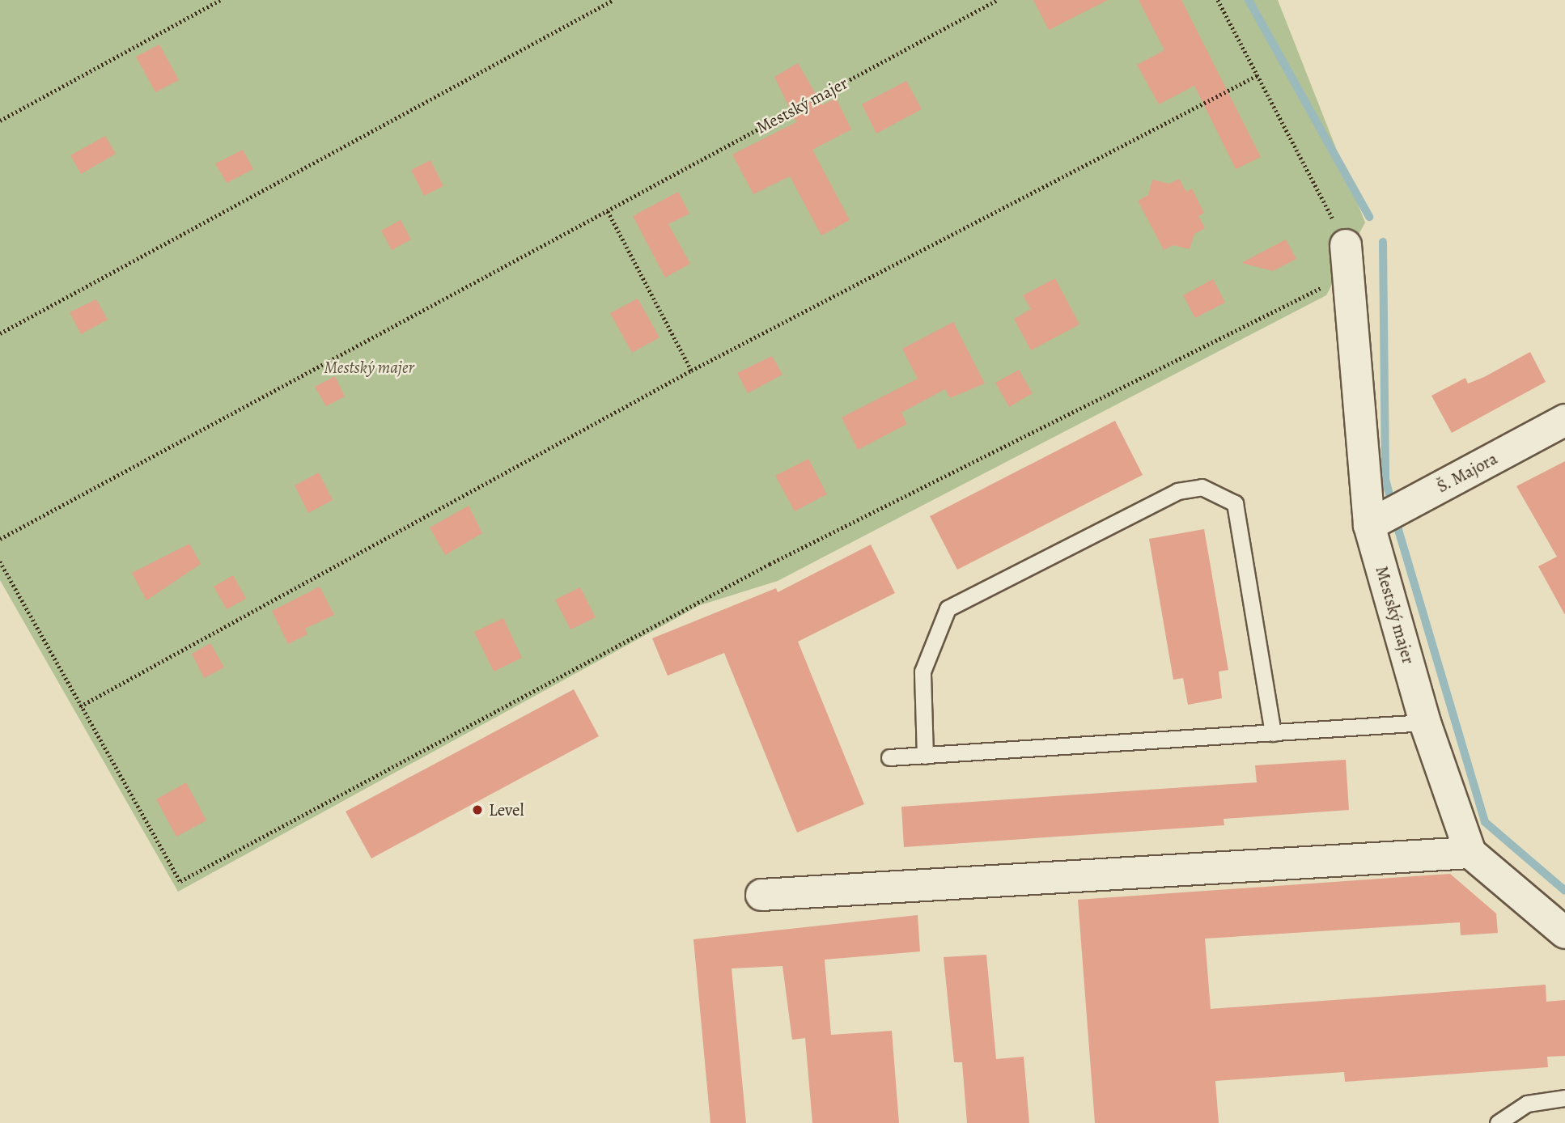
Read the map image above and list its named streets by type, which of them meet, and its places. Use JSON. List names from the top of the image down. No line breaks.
{"streets":{"street":["Mestský majer","Š. Majora"]},"crossings":[["Mestský majer","Š. Majora"]],"parks":["Mestský majer"],"places":["Level"]}
